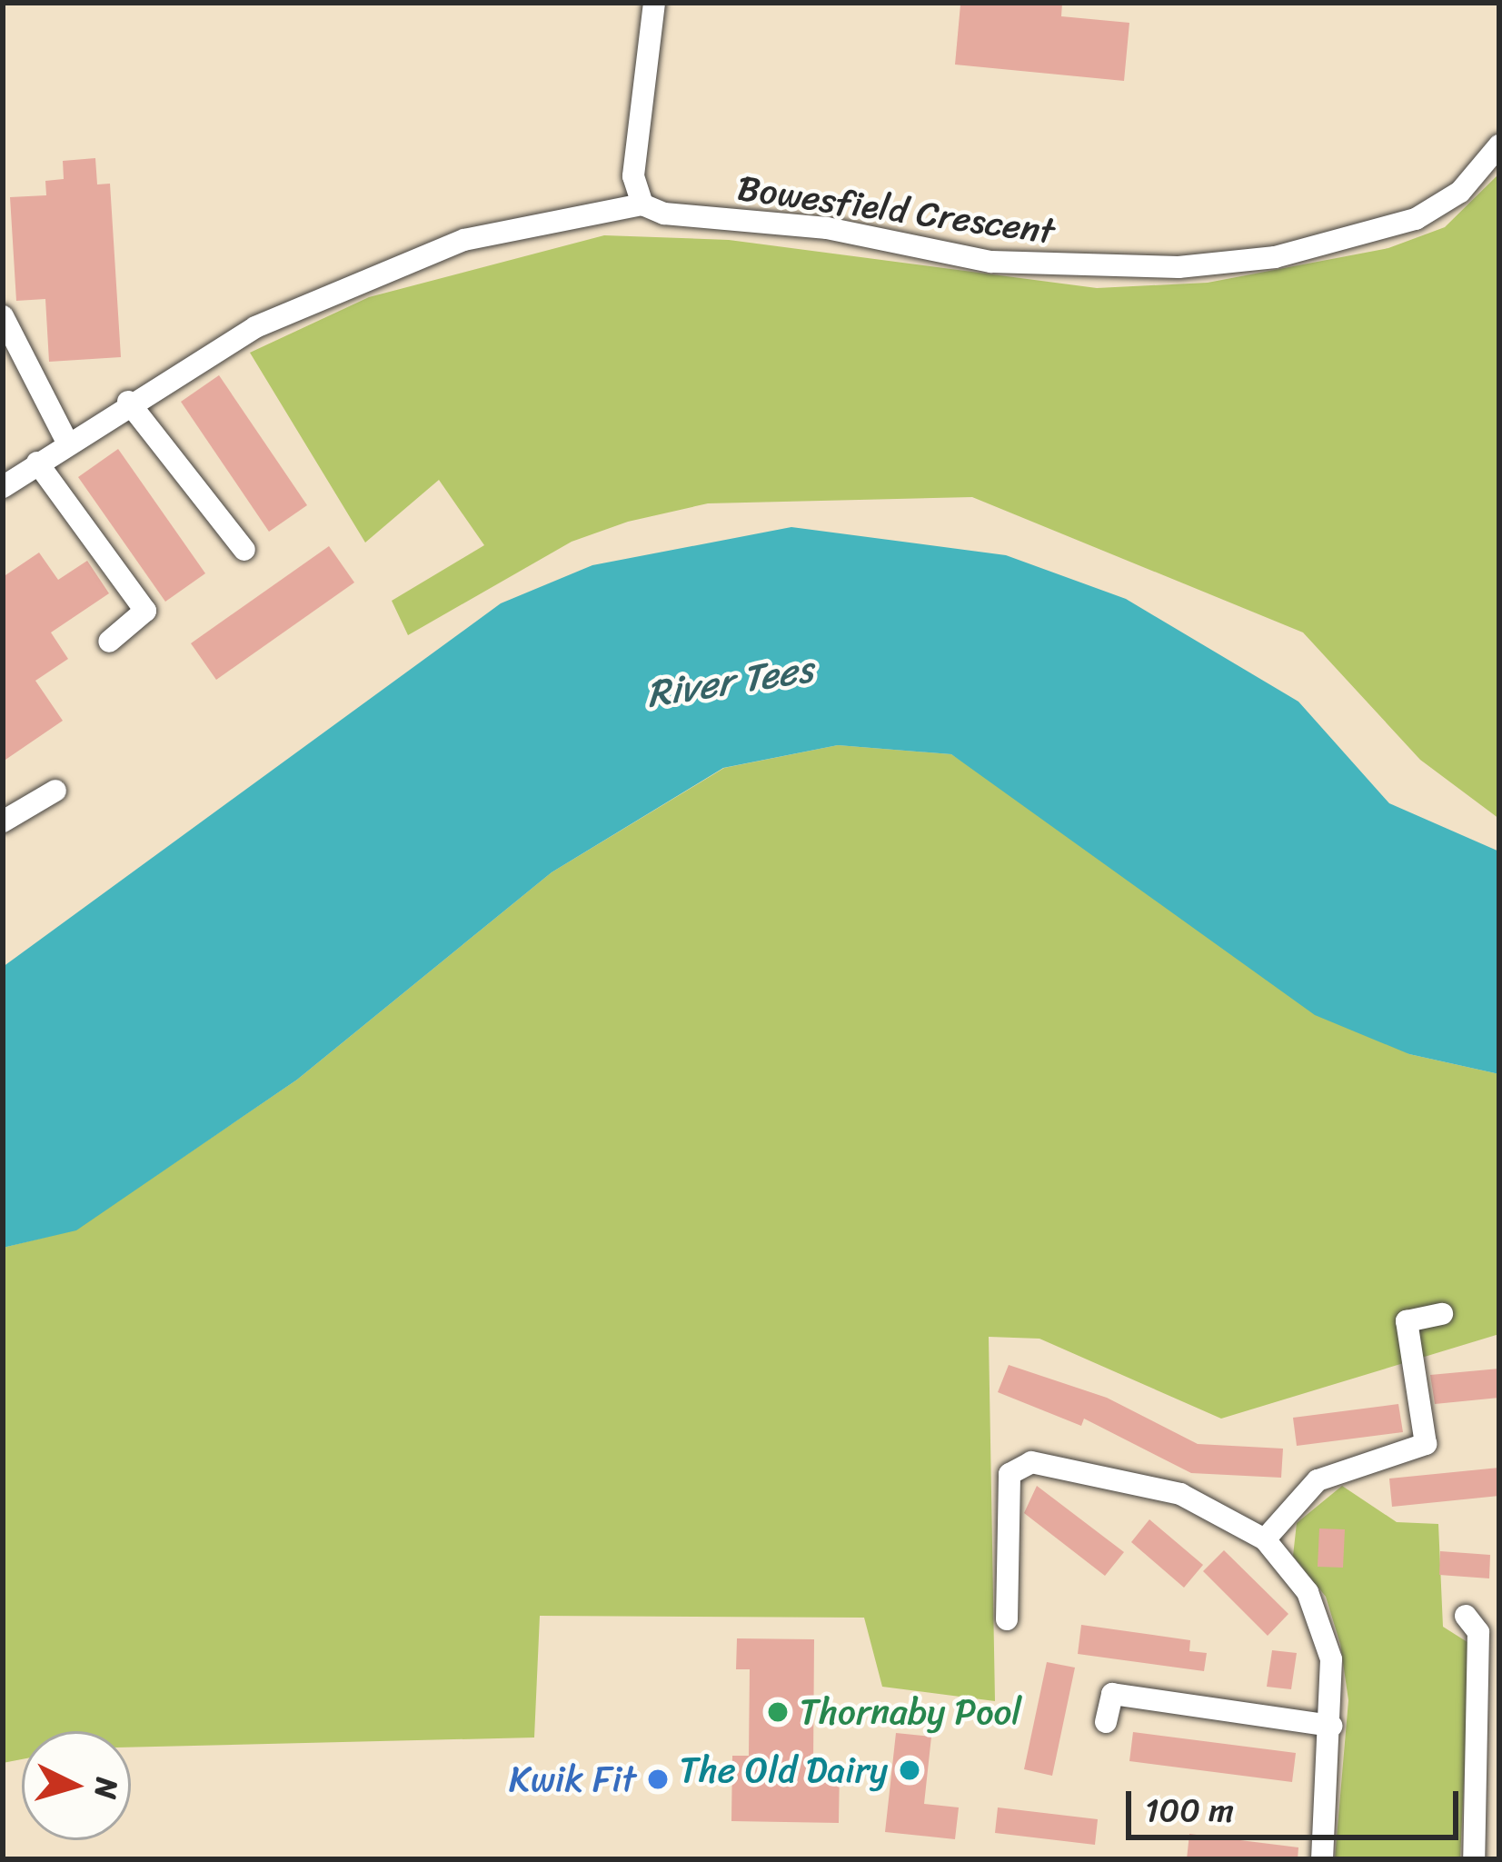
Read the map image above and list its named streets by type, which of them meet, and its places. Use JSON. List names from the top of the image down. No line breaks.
{"streets":{"street":["Bowesfield Crescent"]},"water":["River Tees"],"places":["Thornaby Pool","The Old Dairy","Kwik Fit"],"scale_bar":"100 m","north":"right"}
